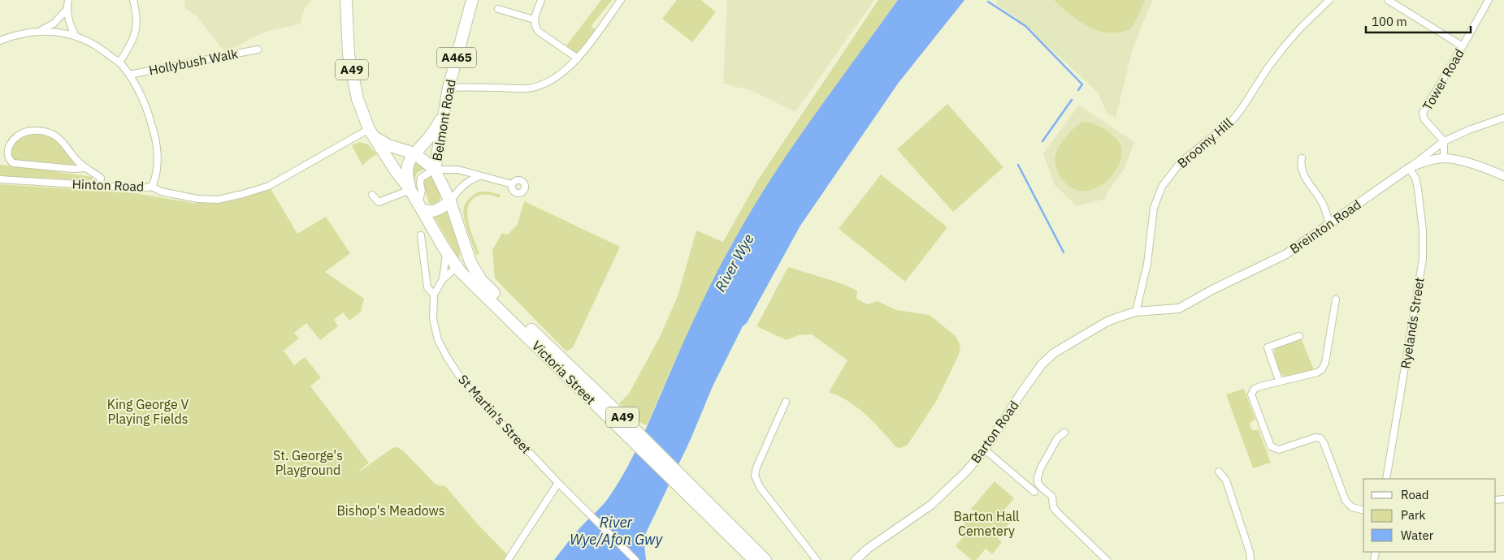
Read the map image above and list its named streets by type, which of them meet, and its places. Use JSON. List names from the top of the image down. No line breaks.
{"streets":{"highway":["A465","A49","Belmont Road","Victoria Street"],"street":["Hollybush Walk","Tower Road","Broomy Hill","Hinton Road","Breinton Road","Ryelands Street","St Martin's Street","Barton Road"]},"crossings":[["A465","Belmont Road"],["A465","Victoria Street"],["A49","Hinton Road"],["Tower Road","Breinton Road"],["Belmont Road","Victoria Street"],["Broomy Hill","Breinton Road"],["Broomy Hill","Barton Road"],["Breinton Road","Ryelands Street"],["Breinton Road","Barton Road"],["Victoria Street","St Martin's Street"]],"water":["River Wye","River Wye/Afon Gwy"],"parks":["King George V Playing Fields","St. George's Playground","Bishop's Meadows","Barton Hall Cemetery"],"legend":["Road","Park","Water"],"scale_bar":"100 m"}
